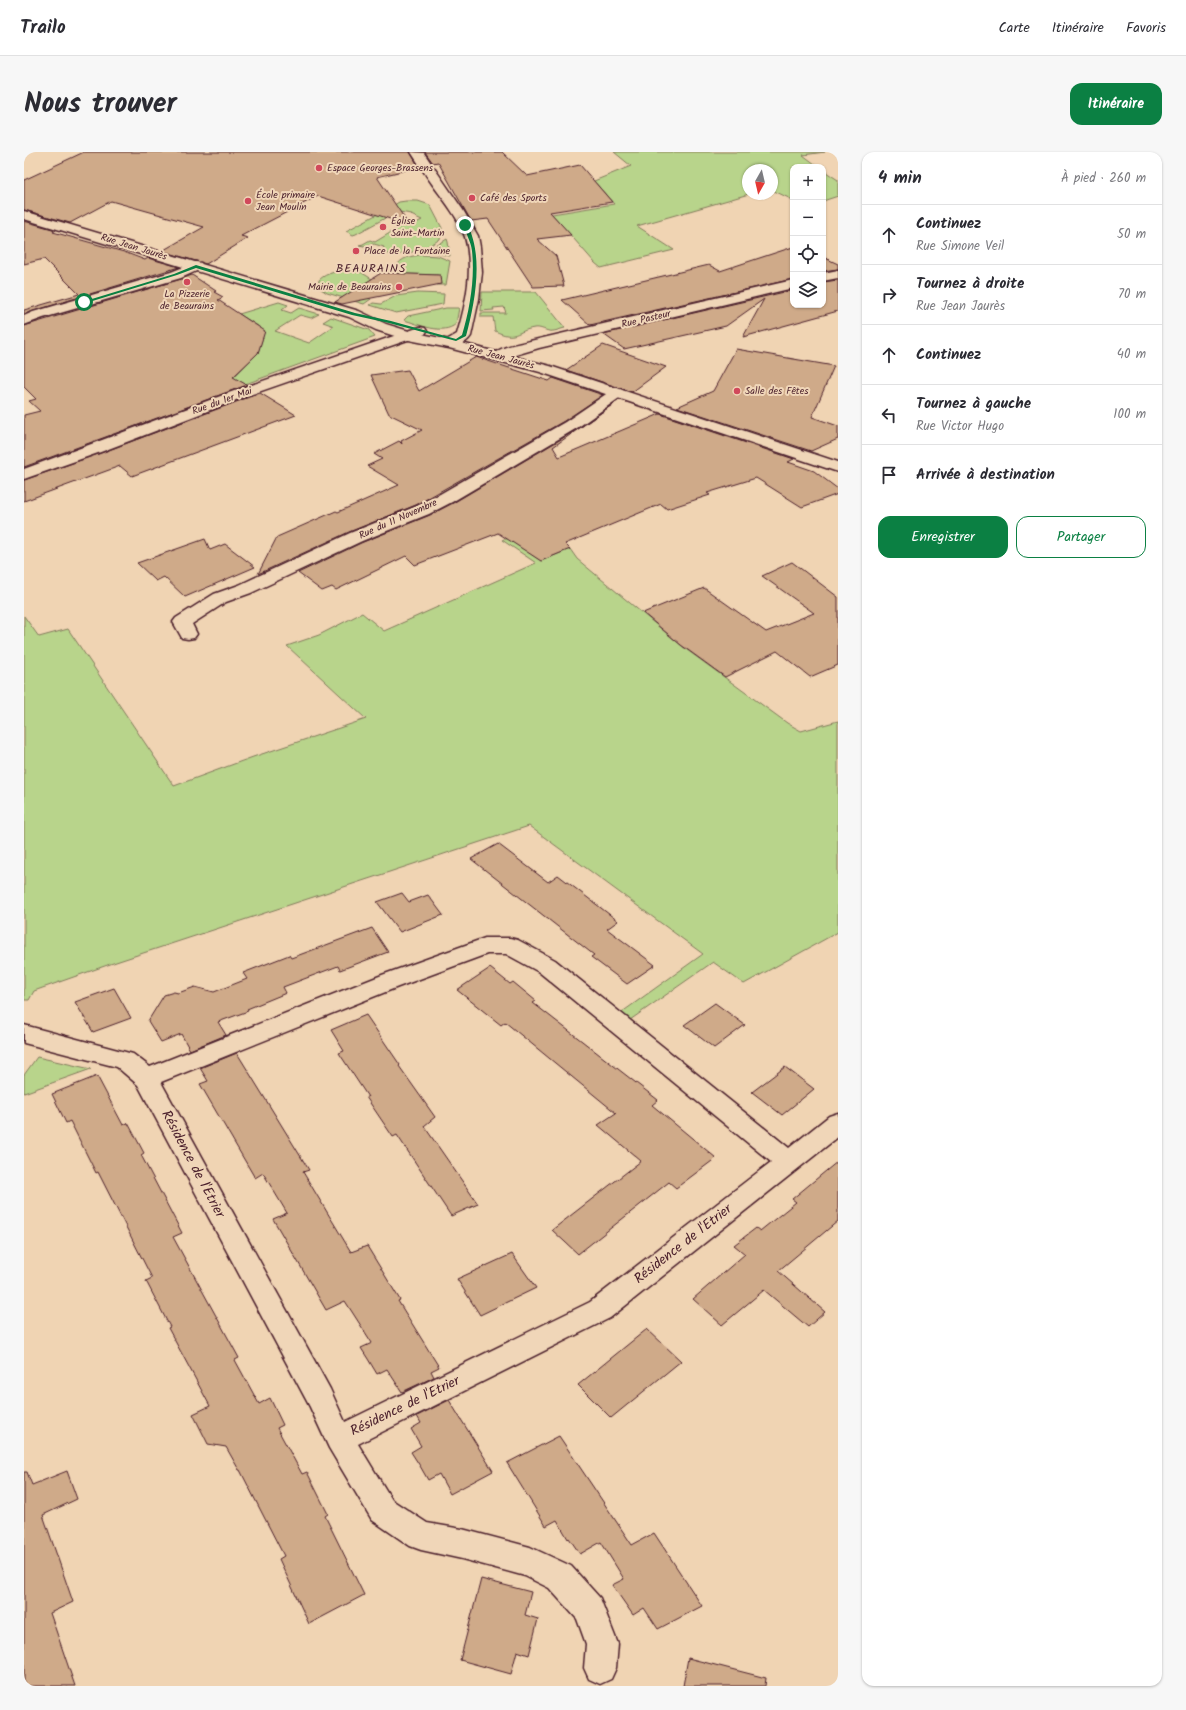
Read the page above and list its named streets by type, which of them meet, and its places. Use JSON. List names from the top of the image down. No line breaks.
{"streets":{"street":["Rue Jean Jaurès","Rue Pasteur","Rue du 1er Mai","Rue du 11 Novembre","Résidence de l'Etrier"]},"crossings":[["Rue Jean Jaurès","Rue Pasteur"],["Rue Jean Jaurès","Rue du 1er Mai"],["Rue Jean Jaurès","Rue du 11 Novembre"]],"districts":["BEAURAINS"],"places":["Espace Georges-Brassens","Café des Sports","École primaire Jean Moulin","Église Saint-Martin","Place de la Fontaine","La Pizzerie de Beaurains","Mairie de Beaurains","Salle des Fêtes"],"north":"bottom","page":{"header":"Trailo","nav":["Carte","Itinéraire","Favoris"],"title":"Nous trouver","buttons":["Itinéraire",["Enregistrer","Partager"]],"heading":["4 min","À pied · 260 m"],"map_buttons":["+","−"],"list":[["Continuez","Rue Simone Veil","50 m"],["Tournez à droite","Rue Jean Jaurès","70 m"],["Continuez","40 m"],["Tournez à gauche","Rue Victor Hugo","100 m"],"Arrivée à destination"]}}
